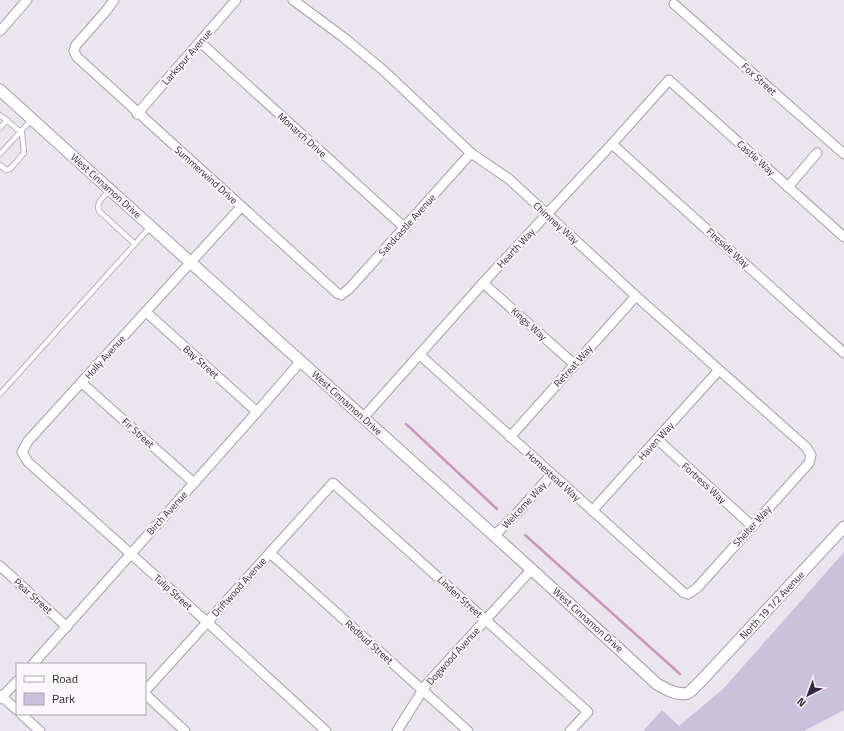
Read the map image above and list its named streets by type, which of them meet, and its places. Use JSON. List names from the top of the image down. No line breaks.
{"streets":{"main road":["West Cinnamon Drive","North 19 1/2 Avenue"],"street":["Larkspur Avenue","Fox Street","Monarch Drive","Castle Way","Summerwind Drive","Chimney Way","Sandcastle Avenue","Hearth Way","Fireside Way","Kings Way","Holly Avenue","Bay Street","Retreat Way","Fir Street","Haven Way","Homestead Way","Fortress Way","Welcome Way","Birch Avenue","Shelter Way","Driftwood Avenue","Tulip Street","Pear Street","Linden Street","Redbud Street","Dogwood Avenue"]},"crossings":[["Larkspur Avenue","Monarch Drive"],["Larkspur Avenue","Summerwind Drive"],["Monarch Drive","Sandcastle Avenue"],["Castle Way","Hearth Way"],["Summerwind Drive","Sandcastle Avenue"],["Summerwind Drive","Holly Avenue"],["West Cinnamon Drive","Hearth Way"],["West Cinnamon Drive","Holly Avenue"],["West Cinnamon Drive","Welcome Way"],["West Cinnamon Drive","Birch Avenue"],["West Cinnamon Drive","North 19 1/2 Avenue"],["West Cinnamon Drive","Dogwood Avenue"],["Chimney Way","Sandcastle Avenue"],["Chimney Way","Hearth Way"],["Chimney Way","Retreat Way"],["Chimney Way","Haven Way"],["Chimney Way","Shelter Way"],["Hearth Way","Fireside Way"],["Hearth Way","Kings Way"],["Hearth Way","Homestead Way"],["Kings Way","Retreat Way"],["Holly Avenue","Bay Street"],["Holly Avenue","Fir Street"],["Holly Avenue","Tulip Street"],["Bay Street","Birch Avenue"],["Retreat Way","Homestead Way"],["Fir Street","Birch Avenue"],["Haven Way","Homestead Way"],["Haven Way","Fortress Way"],["Homestead Way","Welcome Way"],["Homestead Way","Shelter Way"],["Fortress Way","Shelter Way"],["Birch Avenue","Tulip Street"],["Birch Avenue","Pear Street"],["Driftwood Avenue","Tulip Street"],["Driftwood Avenue","Linden Street"],["Driftwood Avenue","Redbud Street"],["Linden Street","Dogwood Avenue"],["Redbud Street","Dogwood Avenue"]],"legend":["Road","Park"],"north":"bottom left"}
